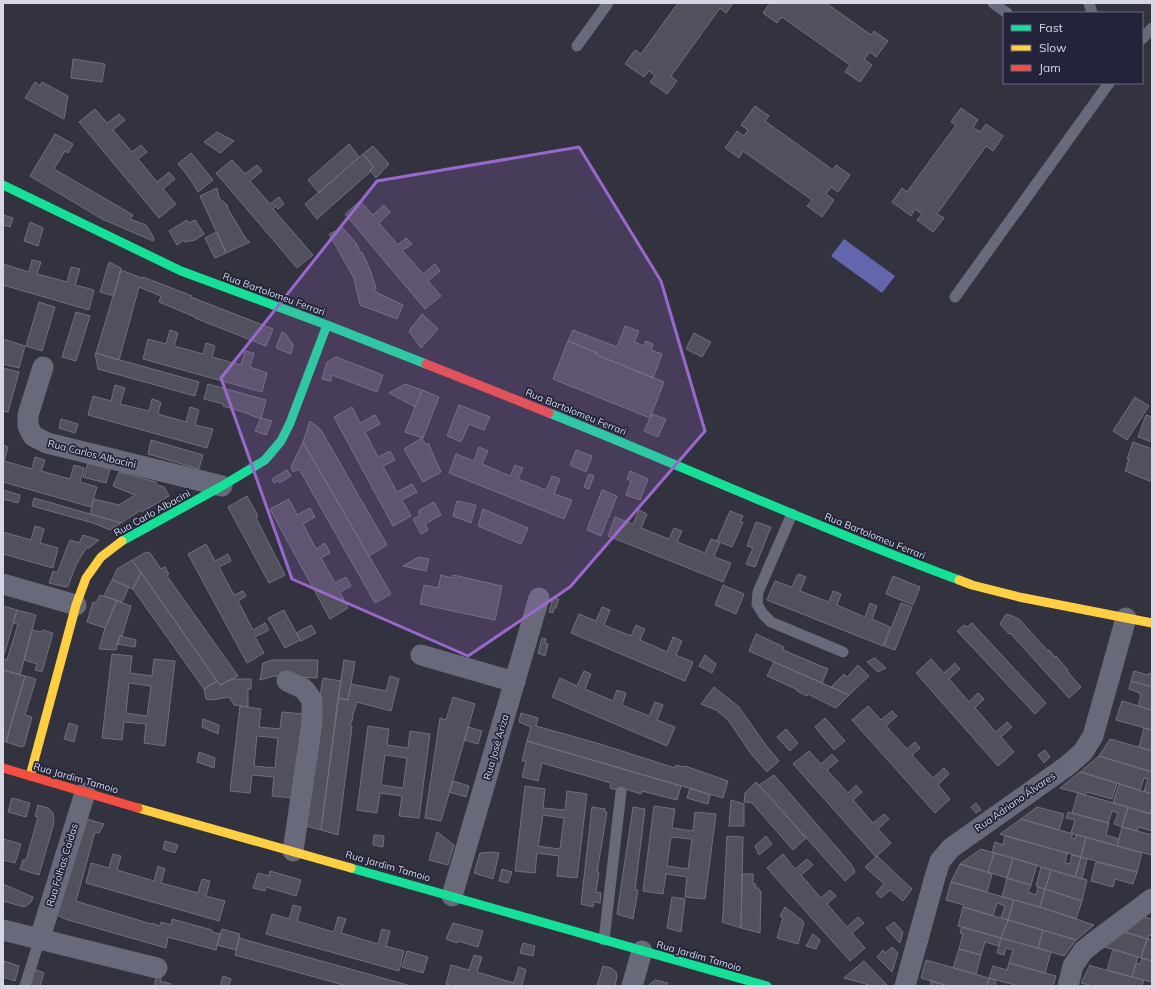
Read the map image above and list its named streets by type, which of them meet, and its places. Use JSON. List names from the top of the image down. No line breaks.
{"streets":{"street":["Rua Bartolomeu Ferrari","Rua Carlos Albacini","Rua Carlo Albacini","Rua José Ariza","Rua Jardim Tamoio","Rua Adriano Álvares","Rua Folhas Caidas"]},"crossings":[["Rua Bartolomeu Ferrari","Rua Carlo Albacini"],["Rua Bartolomeu Ferrari","Rua Adriano Álvares"],["Rua Carlos Albacini","Rua Carlo Albacini"],["Rua Carlo Albacini","Rua Jardim Tamoio"],["Rua José Ariza","Rua Jardim Tamoio"],["Rua Jardim Tamoio","Rua Folhas Caidas"]],"legend":["Fast","Slow","Jam"]}
